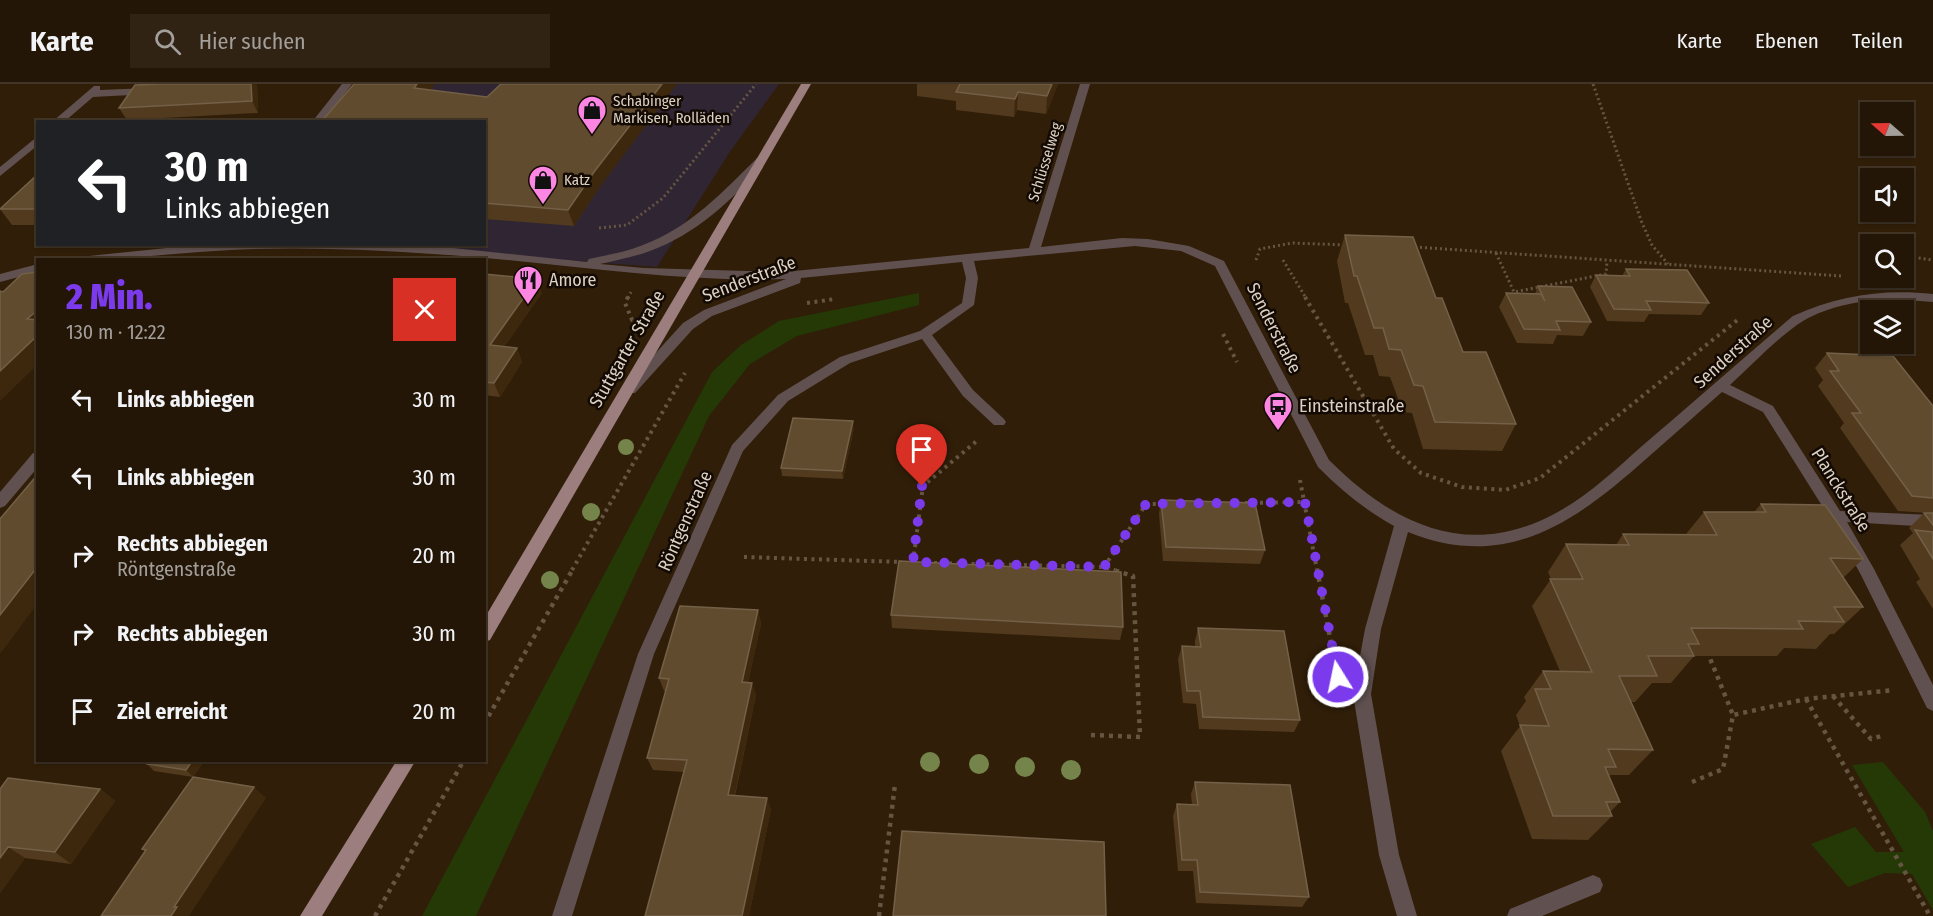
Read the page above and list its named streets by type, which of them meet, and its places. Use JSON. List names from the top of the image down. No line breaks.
{"streets":{"main road":["Stuttgarter Straße"],"street":["Schlüsselweg","Senderstraße","Planckstraße","Röntgenstraße"]},"crossings":[["Schlüsselweg","Senderstraße"],["Senderstraße","Stuttgarter Straße"],["Senderstraße","Planckstraße"],["Senderstraße","Röntgenstraße"]],"places":{"shop":["Schabinger Markisen, Rolläden","Katz"],"restaurant":["Amore"],"bus stop":["Einsteinstraße"]},"north":"left","page":{"header":"Karte","search":"Hier suchen","nav":["Karte","Ebenen","Teilen"],"turn":["30 m","Links abbiegen"],"heading":["2 Min.","130 m · 12:22"],"list":[{"name":"Links abbiegen","value":"30 m"},{"name":"Links abbiegen","value":"30 m"},{"name":"Rechts abbiegen","note":"Röntgenstraße","value":"20 m"},{"name":"Rechts abbiegen","value":"30 m"},{"name":"Ziel erreicht","value":"20 m"}]}}
